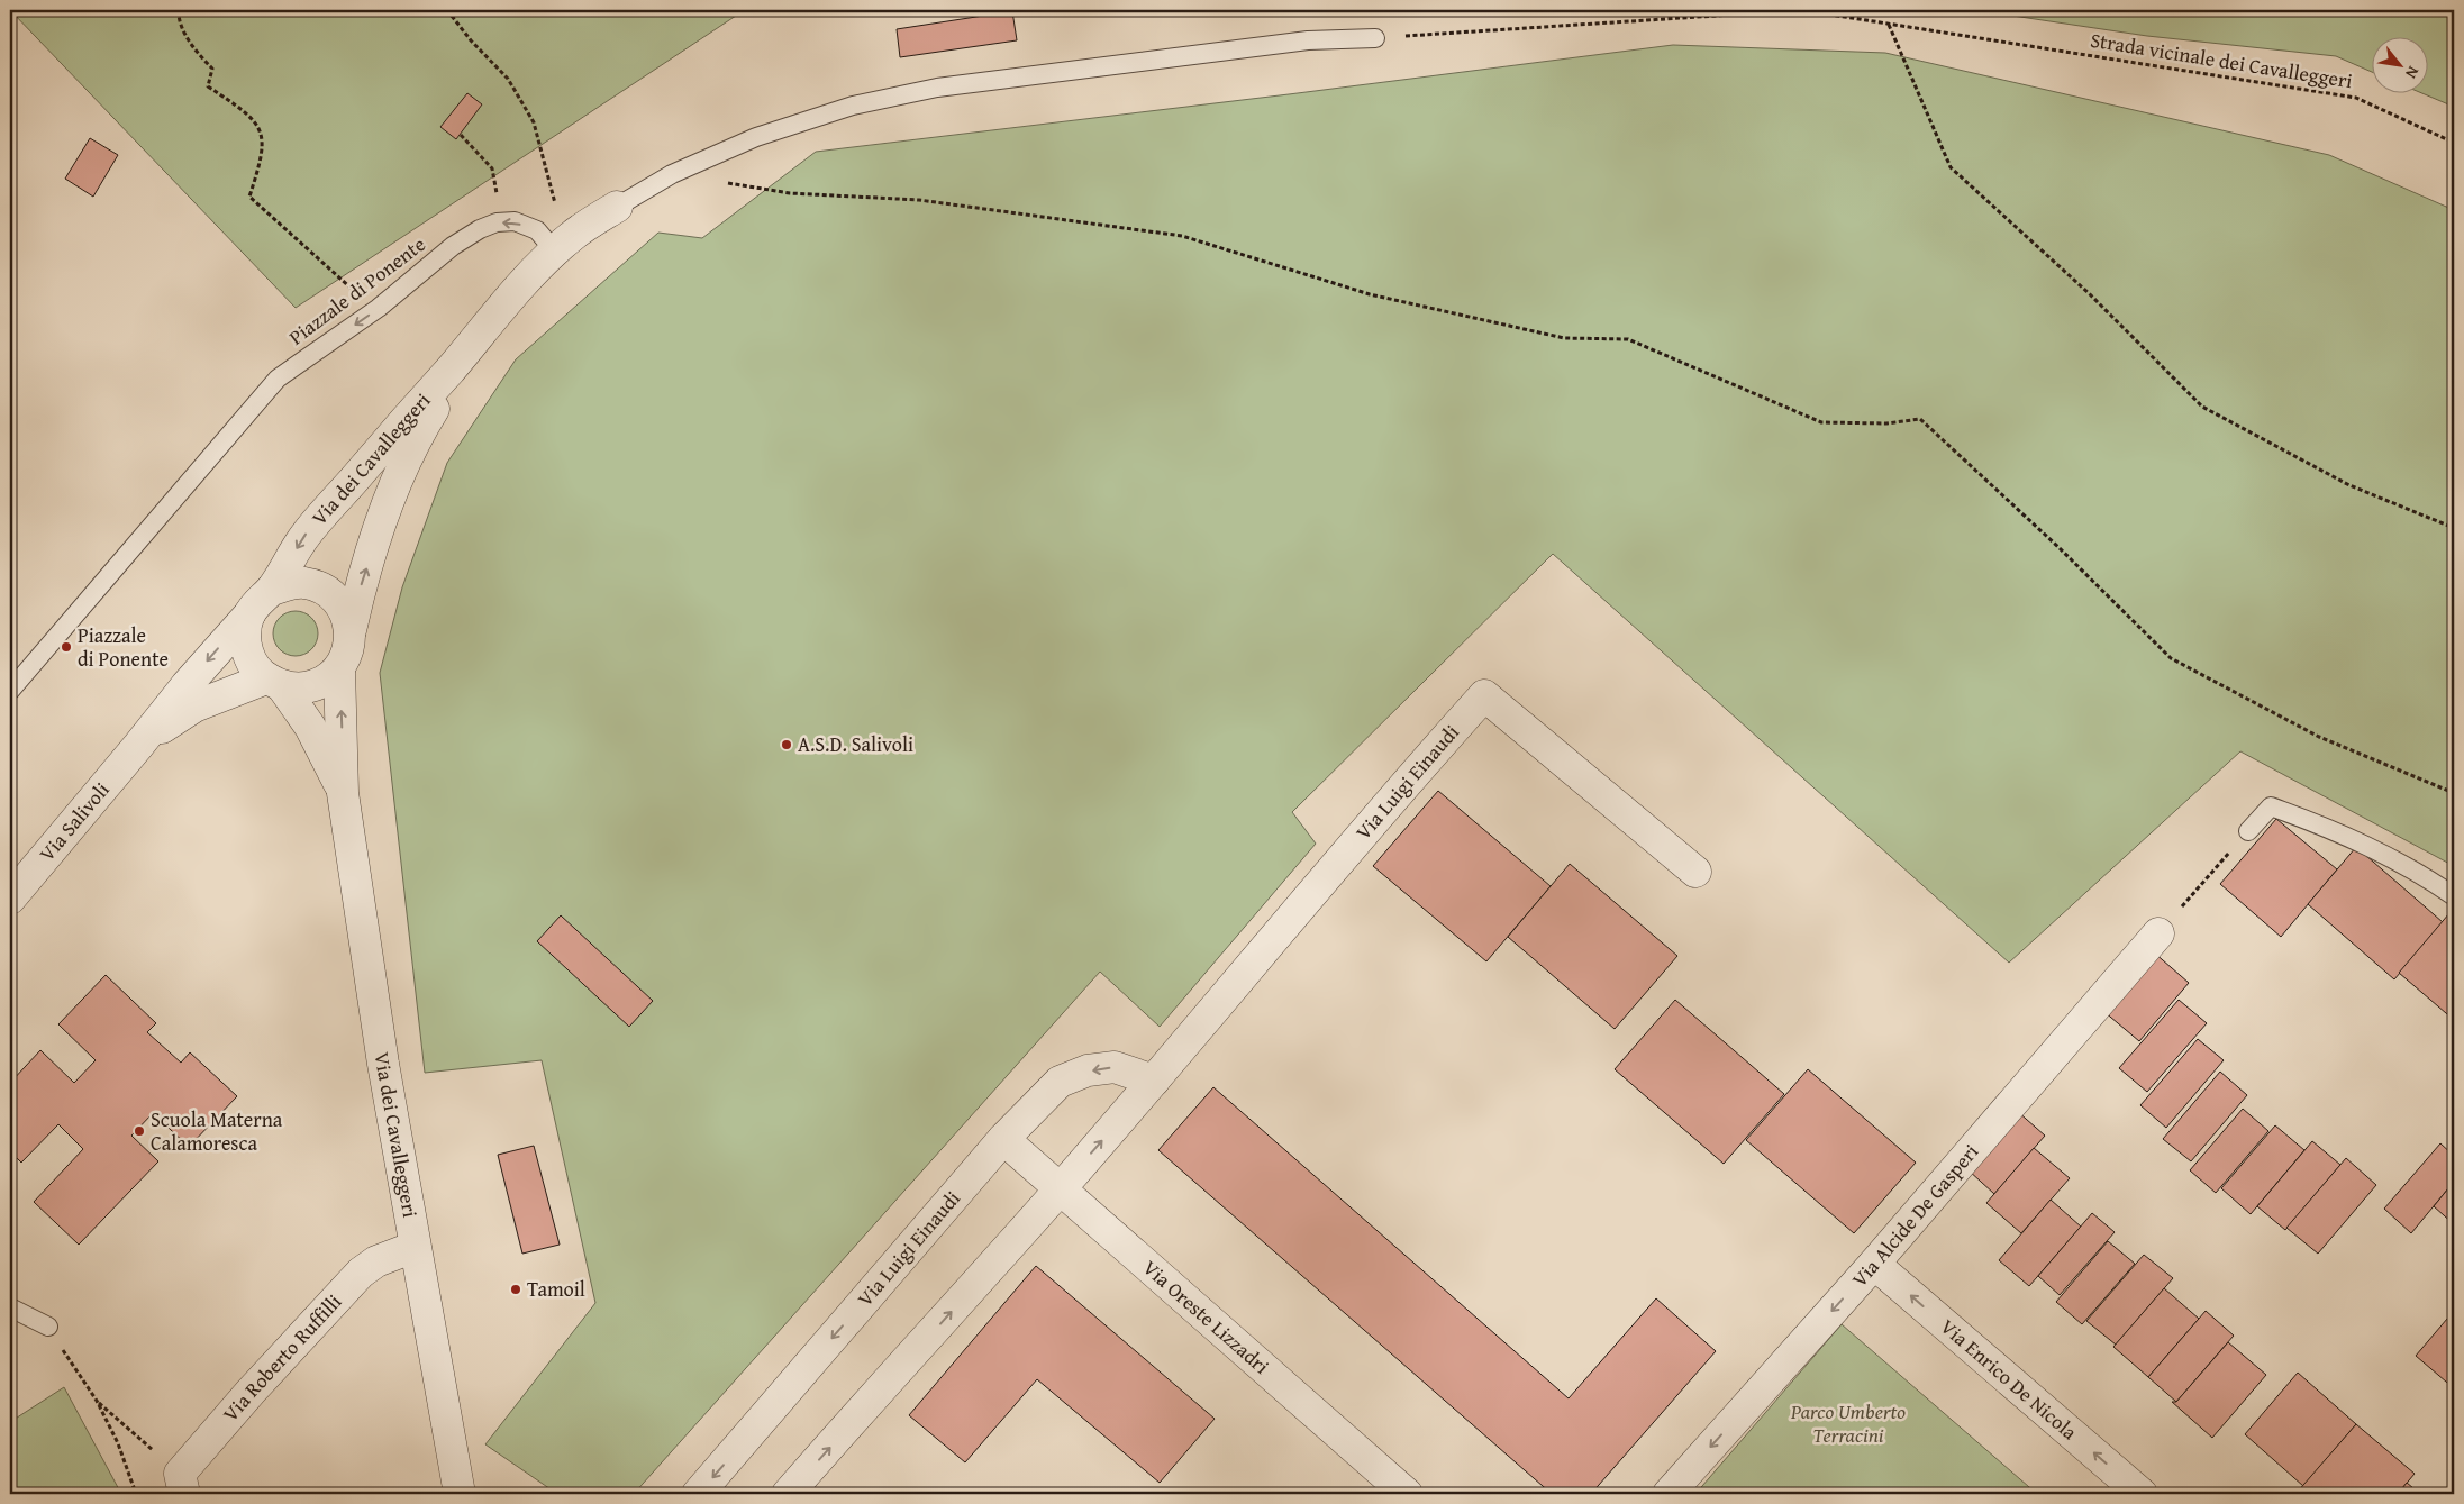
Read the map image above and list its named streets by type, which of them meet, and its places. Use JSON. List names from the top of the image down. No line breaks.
{"streets":{"street":["Via dei Cavalleggeri","Via Luigi Einaudi","Via Salivoli","Via Alcide De Gasperi","Via Oreste Lizzadri","Via Roberto Ruffilli","Via Enrico De Nicola"],"lane":["Piazzale di Ponente"],"path":["Strada vicinale dei Cavalleggeri"]},"crossings":[["Piazzale di Ponente","Via dei Cavalleggeri"],["Via dei Cavalleggeri","Via Salivoli"],["Via dei Cavalleggeri","Via Roberto Ruffilli"],["Via Luigi Einaudi","Via Oreste Lizzadri"],["Via Alcide De Gasperi","Via Enrico De Nicola"]],"one_way":["Piazzale di Ponente","Via Alcide De Gasperi","Via Enrico De Nicola"],"parks":["Parco Umberto Terracini"],"places":["Piazzale di Ponente","A.S.D. Salivoli","Scuola Materna Calamoresca","Tamoil"],"north":"bottom right"}
